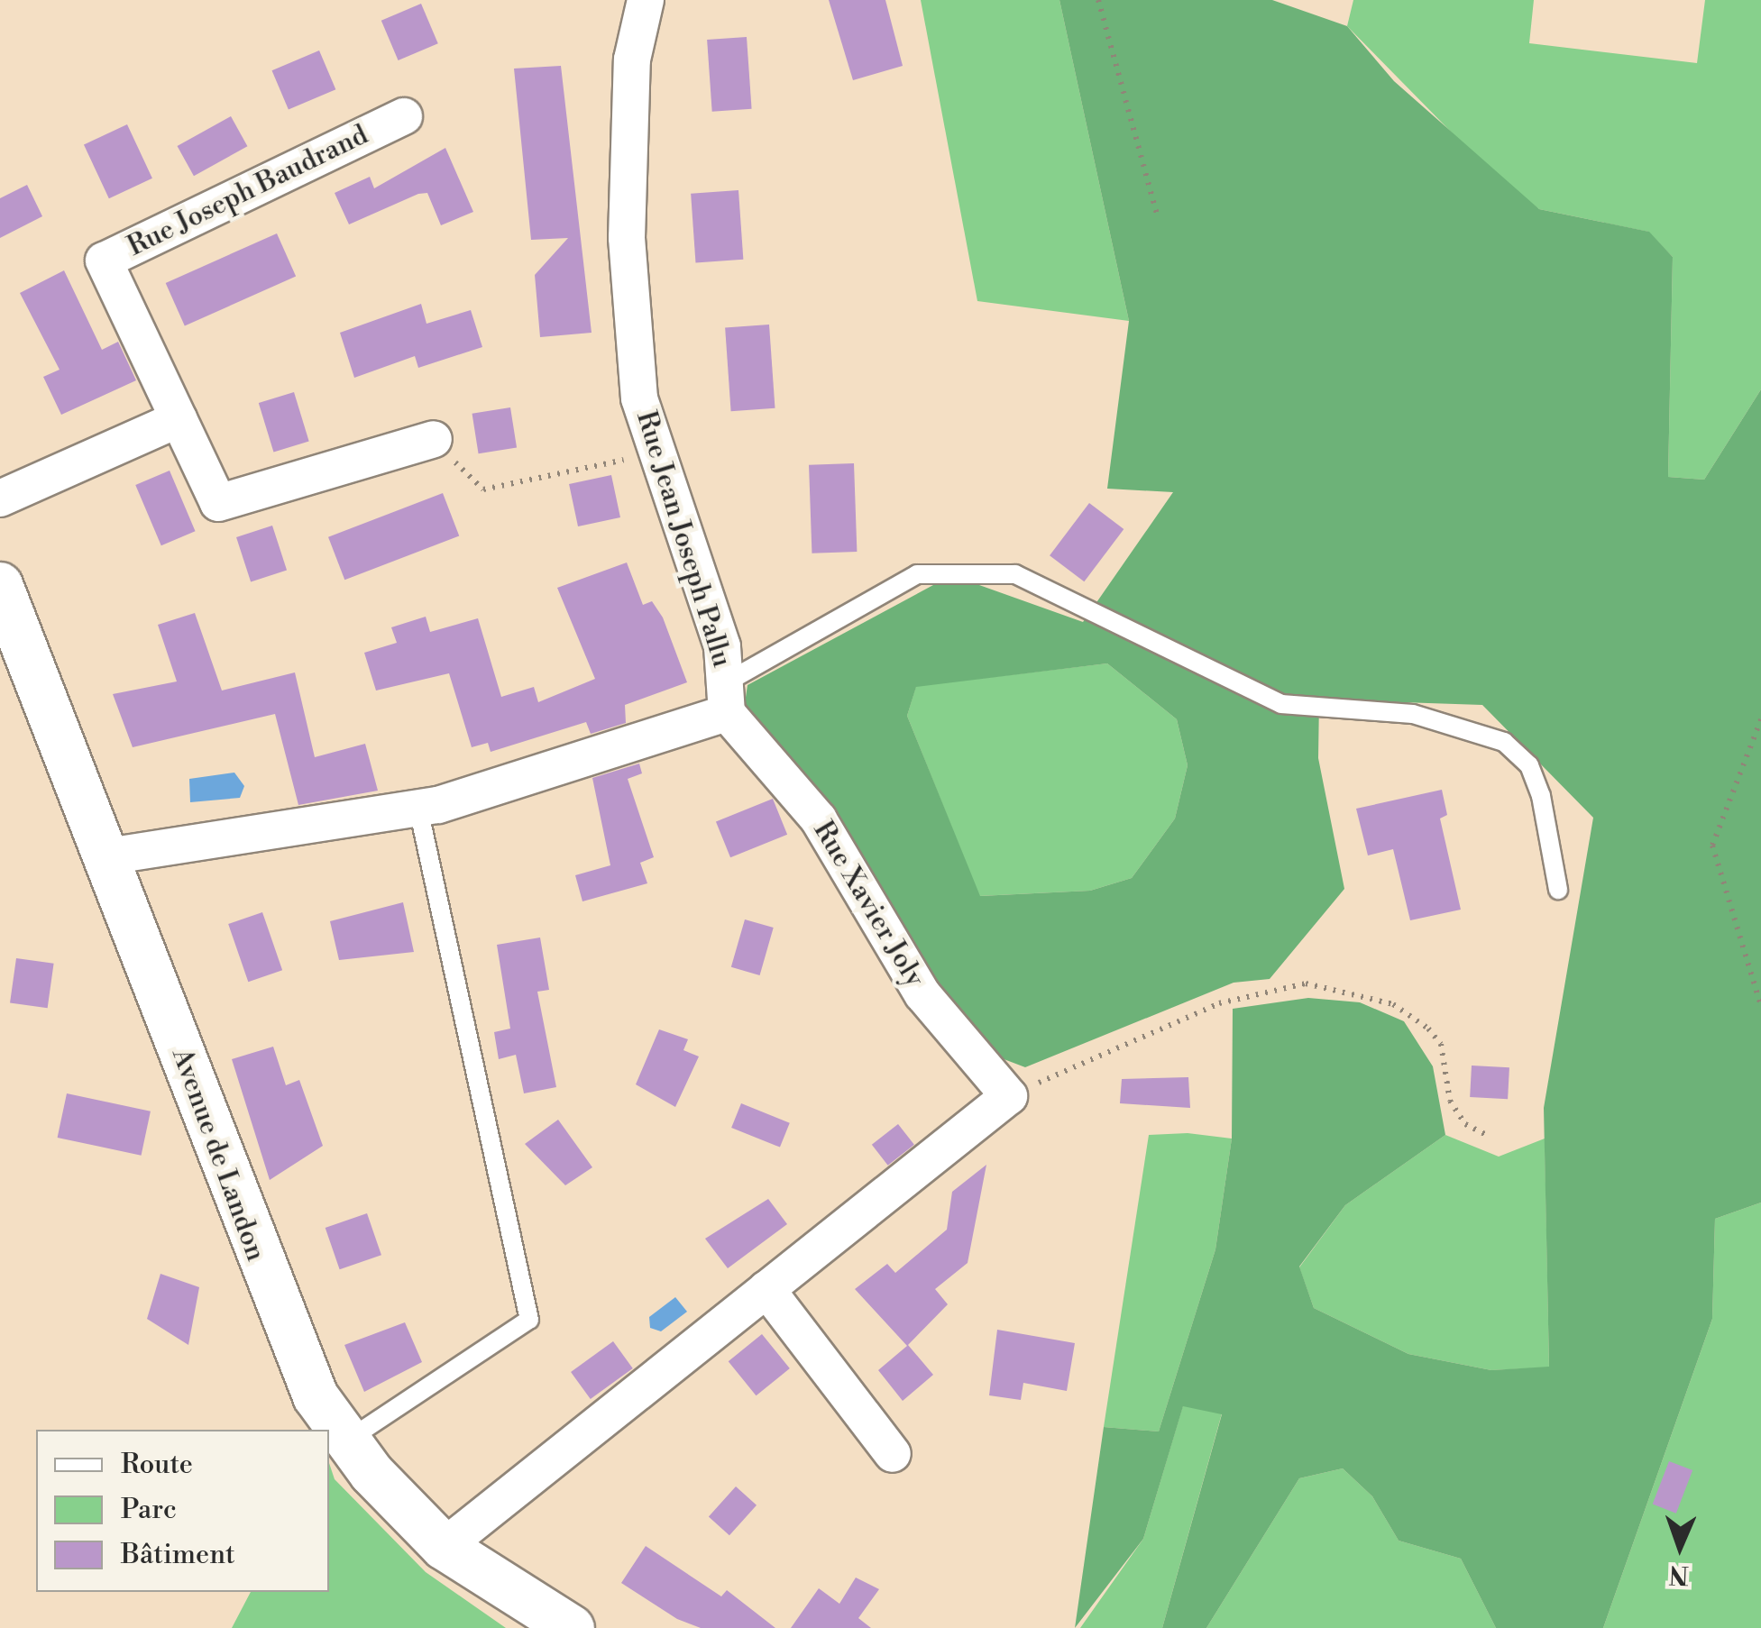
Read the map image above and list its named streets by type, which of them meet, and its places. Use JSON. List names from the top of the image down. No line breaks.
{"streets":{"street":["Rue Joseph Baudrand","Rue Jean Joseph Pallu","Rue Xavier Joly","Avenue de Landon"]},"crossings":[["Rue Jean Joseph Pallu","Rue Xavier Joly"]],"legend":["Route","Parc","Bâtiment"],"north":"bottom"}
